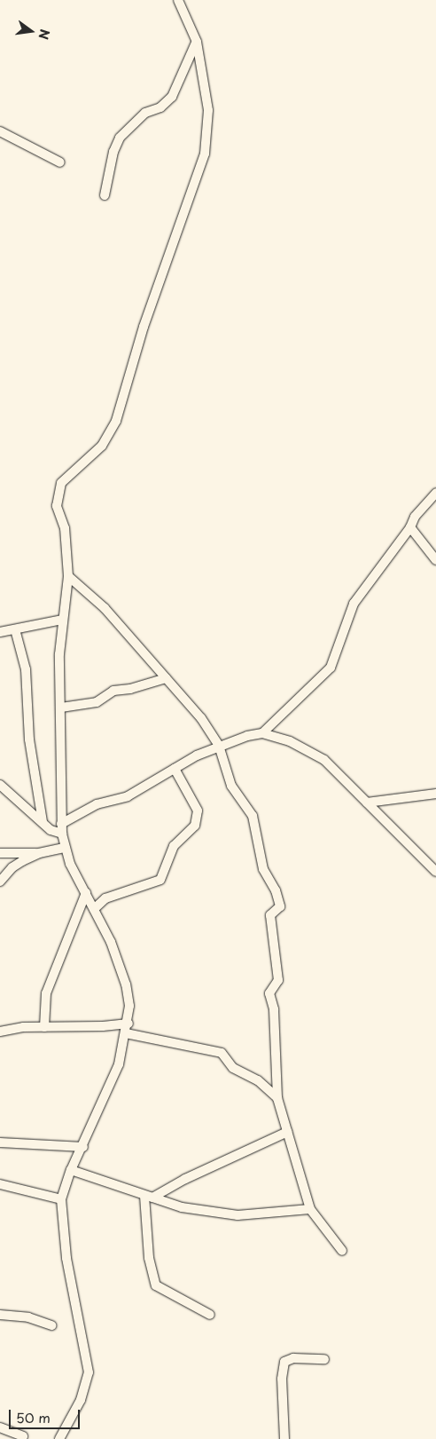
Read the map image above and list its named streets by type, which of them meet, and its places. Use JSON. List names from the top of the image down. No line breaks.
{"scale_bar":"50 m","north":"right"}
